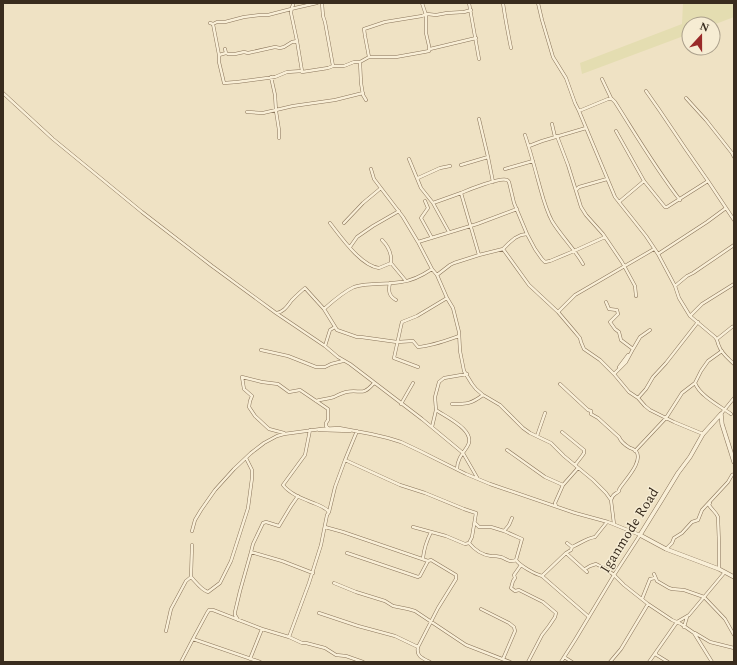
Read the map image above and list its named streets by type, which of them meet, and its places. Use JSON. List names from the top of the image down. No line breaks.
{"streets":{"street":["Iganmode Road"]},"north":"top"}
